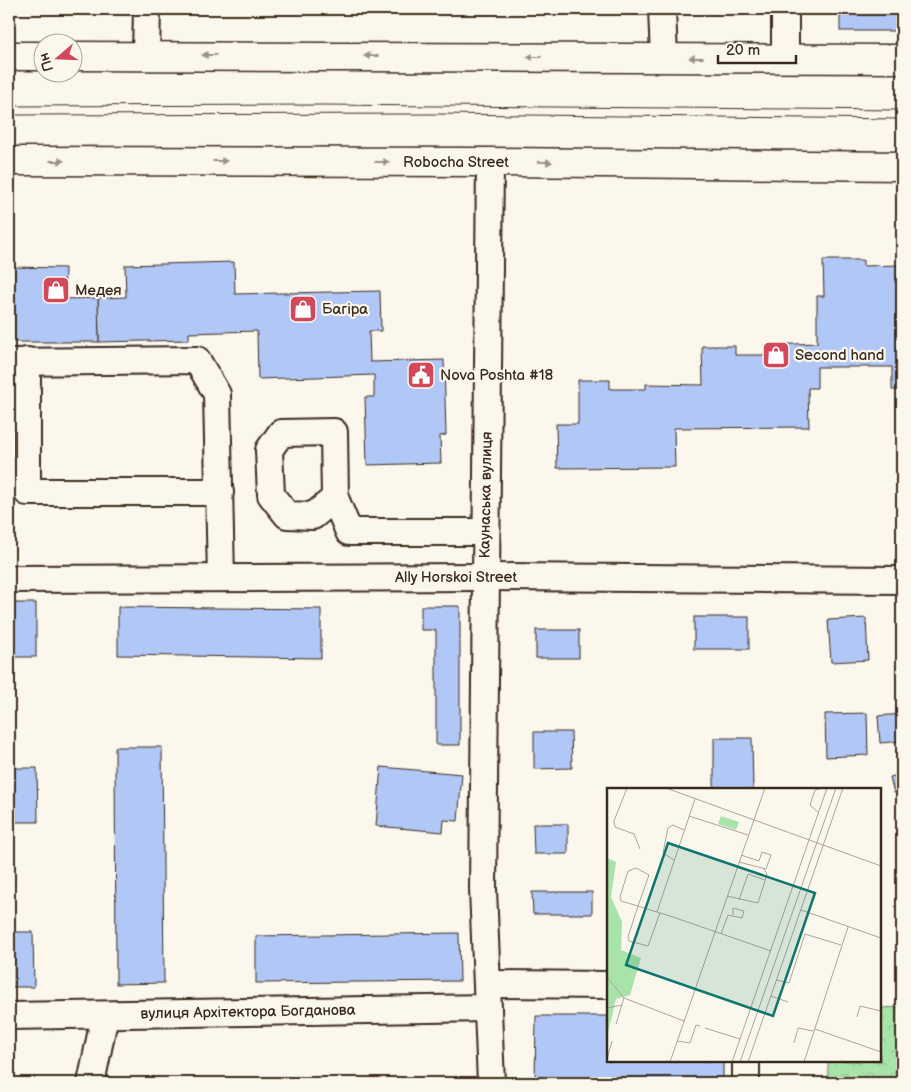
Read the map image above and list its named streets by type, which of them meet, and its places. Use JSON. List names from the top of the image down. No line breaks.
{"streets":{"main road":["Robocha Street"],"street":["Каунаська вулиця","Ally Horskoi Street","вулиця Архітектора Богданова"]},"crossings":[["Robocha Street","Каунаська вулиця"],["Каунаська вулиця","Ally Horskoi Street"],["Каунаська вулиця","вулиця Архітектора Богданова"]],"places":{"shop":["Медея","Багіра","Second hand"],"public building":["Nova Poshta #18"]},"scale_bar":"20 m","north":"left"}
